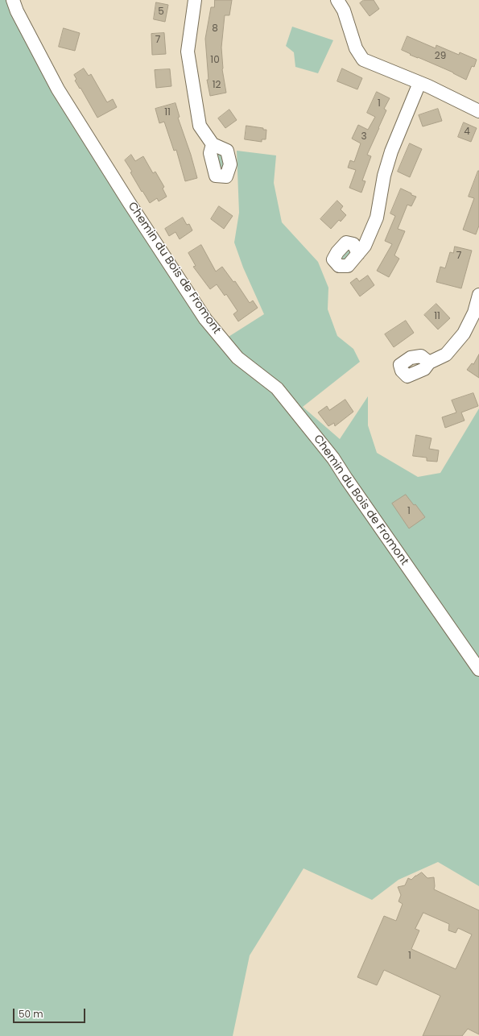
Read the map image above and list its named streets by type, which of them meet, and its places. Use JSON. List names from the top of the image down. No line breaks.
{"streets":{"street":["Chemin du Bois de Fromont"]},"house_numbers":["5","8","7","29","10","12","1","11","4","3","7","11","1","1"],"scale_bar":"50 m"}
